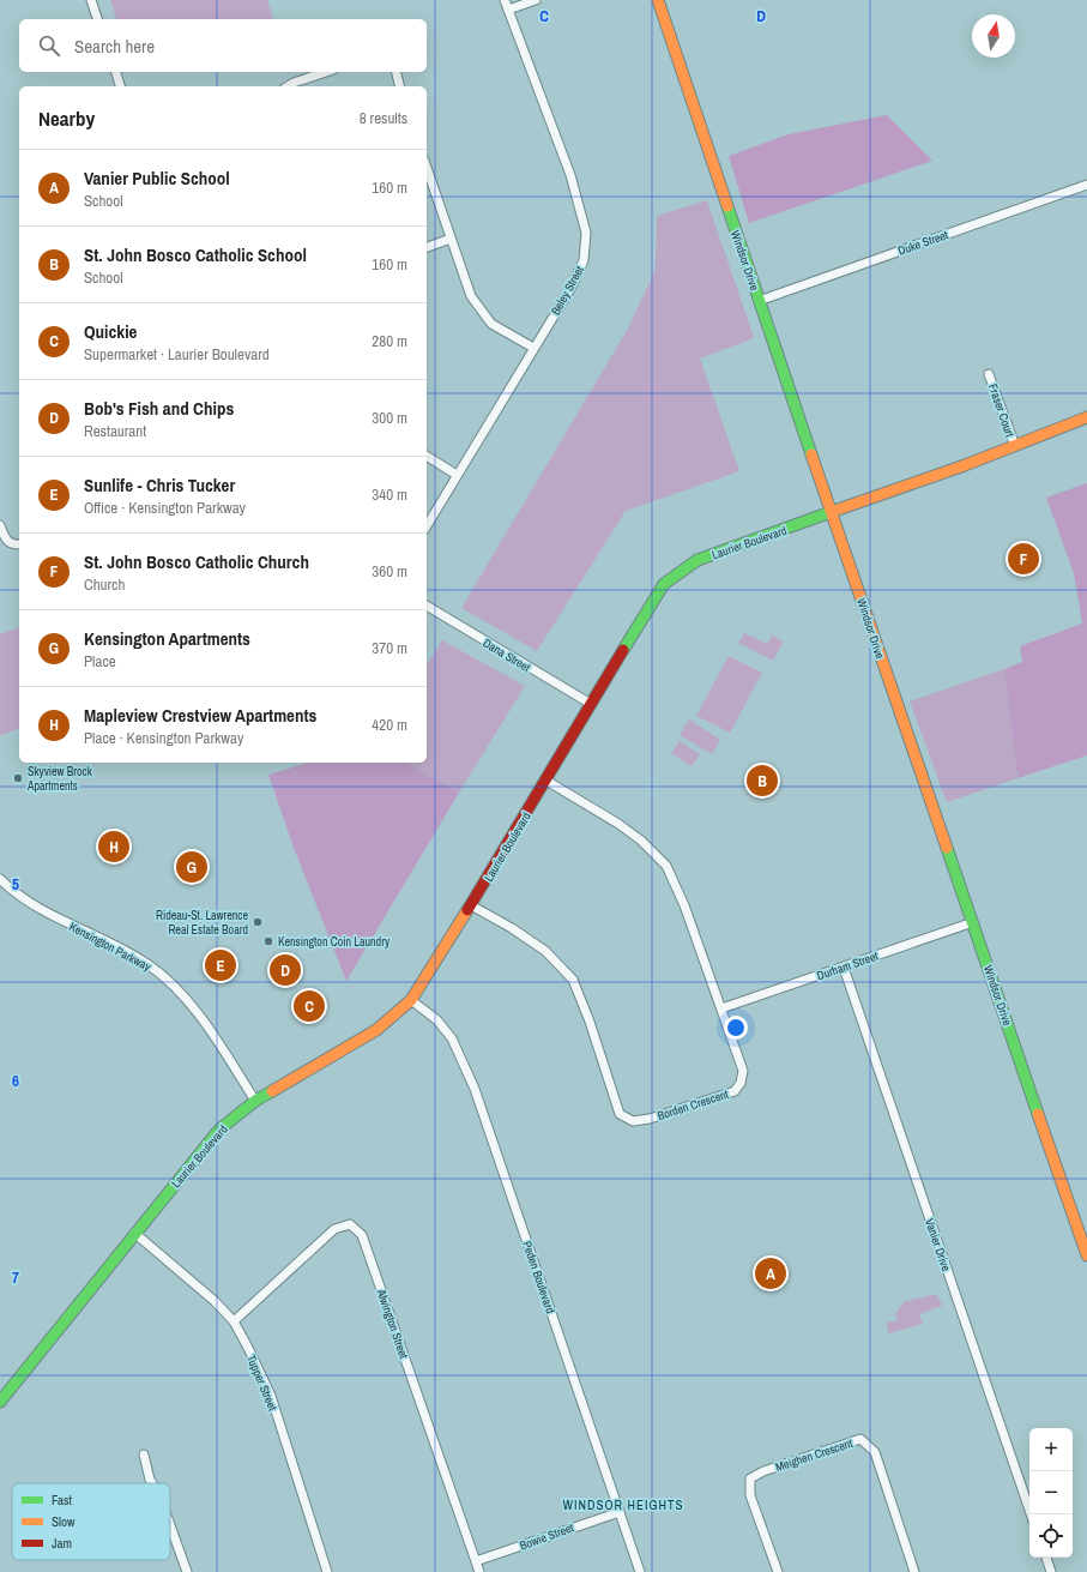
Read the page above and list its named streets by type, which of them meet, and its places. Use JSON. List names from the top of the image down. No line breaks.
{"streets":{"street":["Duke Street","Windsor Drive","Beley Street","Fraser Court","Laurier Boulevard","Dana Street","Kensington Parkway","Durham Street","Borden Crescent","Vanier Drive","Peden Boulevard","Alwington Street","Tupper Street","Meighen Crescent","Bowie Street"]},"crossings":[["Duke Street","Windsor Drive"],["Windsor Drive","Laurier Boulevard"],["Windsor Drive","Durham Street"],["Fraser Court","Laurier Boulevard"],["Laurier Boulevard","Dana Street"],["Laurier Boulevard","Kensington Parkway"],["Laurier Boulevard","Borden Crescent"],["Laurier Boulevard","Peden Boulevard"],["Laurier Boulevard","Tupper Street"],["Durham Street","Borden Crescent"],["Durham Street","Vanier Drive"],["Peden Boulevard","Bowie Street"],["Alwington Street","Tupper Street"],["Alwington Street","Bowie Street"]],"districts":["WINDSOR HEIGHTS"],"places":["Skyview Brock Apartments","Rideau-St. Lawrence Real Estate Board","Kensington Coin Laundry"],"legend":["Fast","Slow","Jam"],"north":"top","page":{"search":"Search here","heading":["Nearby","8 results"],"list":[{"mark":"A","name":"Vanier Public School","note":"School","value":"160 m"},{"mark":"B","name":"St. John Bosco Catholic School","note":"School","value":"160 m"},{"mark":"C","name":"Quickie","note":"Supermarket · Laurier Boulevard","value":"280 m"},{"mark":"D","name":"Bob's Fish and Chips","note":"Restaurant","value":"300 m"},{"mark":"E","name":"Sunlife - Chris Tucker","note":"Office · Kensington Parkway","value":"340 m"},{"mark":"F","name":"St. John Bosco Catholic Church","note":"Church","value":"360 m"},{"mark":"G","name":"Kensington Apartments","note":"Place","value":"370 m"},{"mark":"H","name":"Mapleview Crestview Apartments","note":"Place · Kensington Parkway","value":"420 m"}],"pins":["F","B","H","G","E","D","C","A"],"map_buttons":["+","−"]},"grid":{"columns":["C","D"],"rows":["5","6","7"]}}
